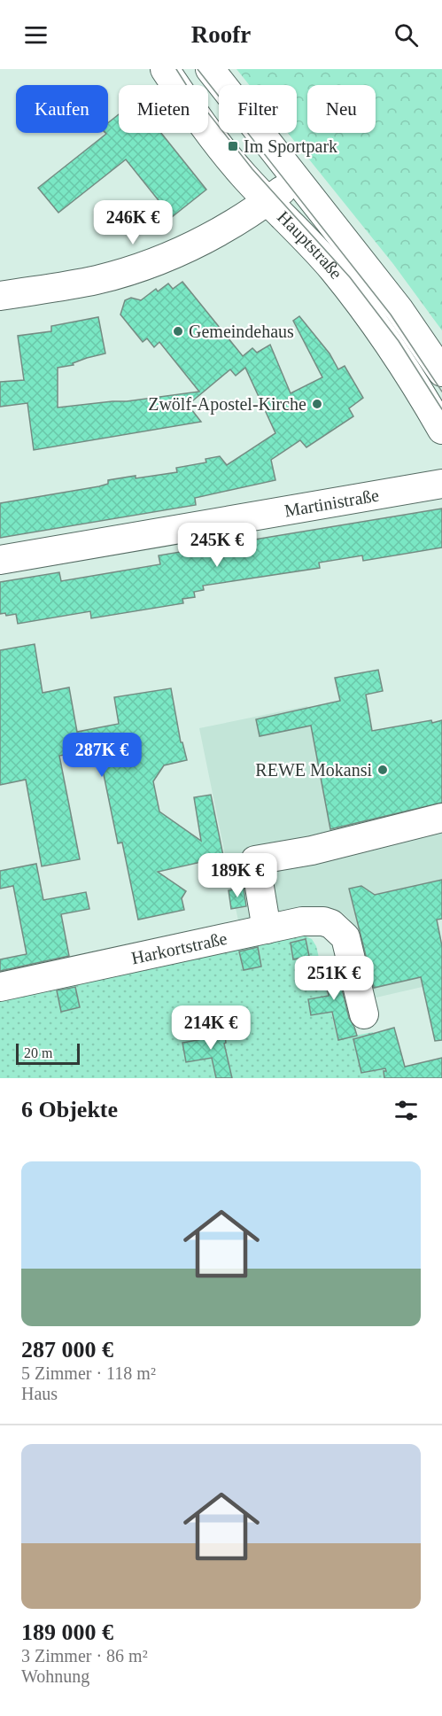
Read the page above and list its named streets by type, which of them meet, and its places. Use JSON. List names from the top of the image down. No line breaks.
{"streets":{"street":["Hauptstraße","Martinistraße","Harkortstraße"]},"places":{"transit":["Im Sportpark"],"other":["Gemeindehaus","Zwölf-Apostel-Kirche","REWE Mokansi"]},"scale_bar":"20 m","page":{"header":"Roofr","chip":["Kaufen","Mieten","Filter","Neu"],"price":["246K €","245K €","287K €","189K €","251K €","214K €"],"scale":"20 m","heading":"6 Objekte","list":[{"name":"287 000 €","note":"5 Zimmer · 118 m² · Haus"},{"name":"189 000 €","note":"3 Zimmer · 86 m² · Wohnung"}]}}
